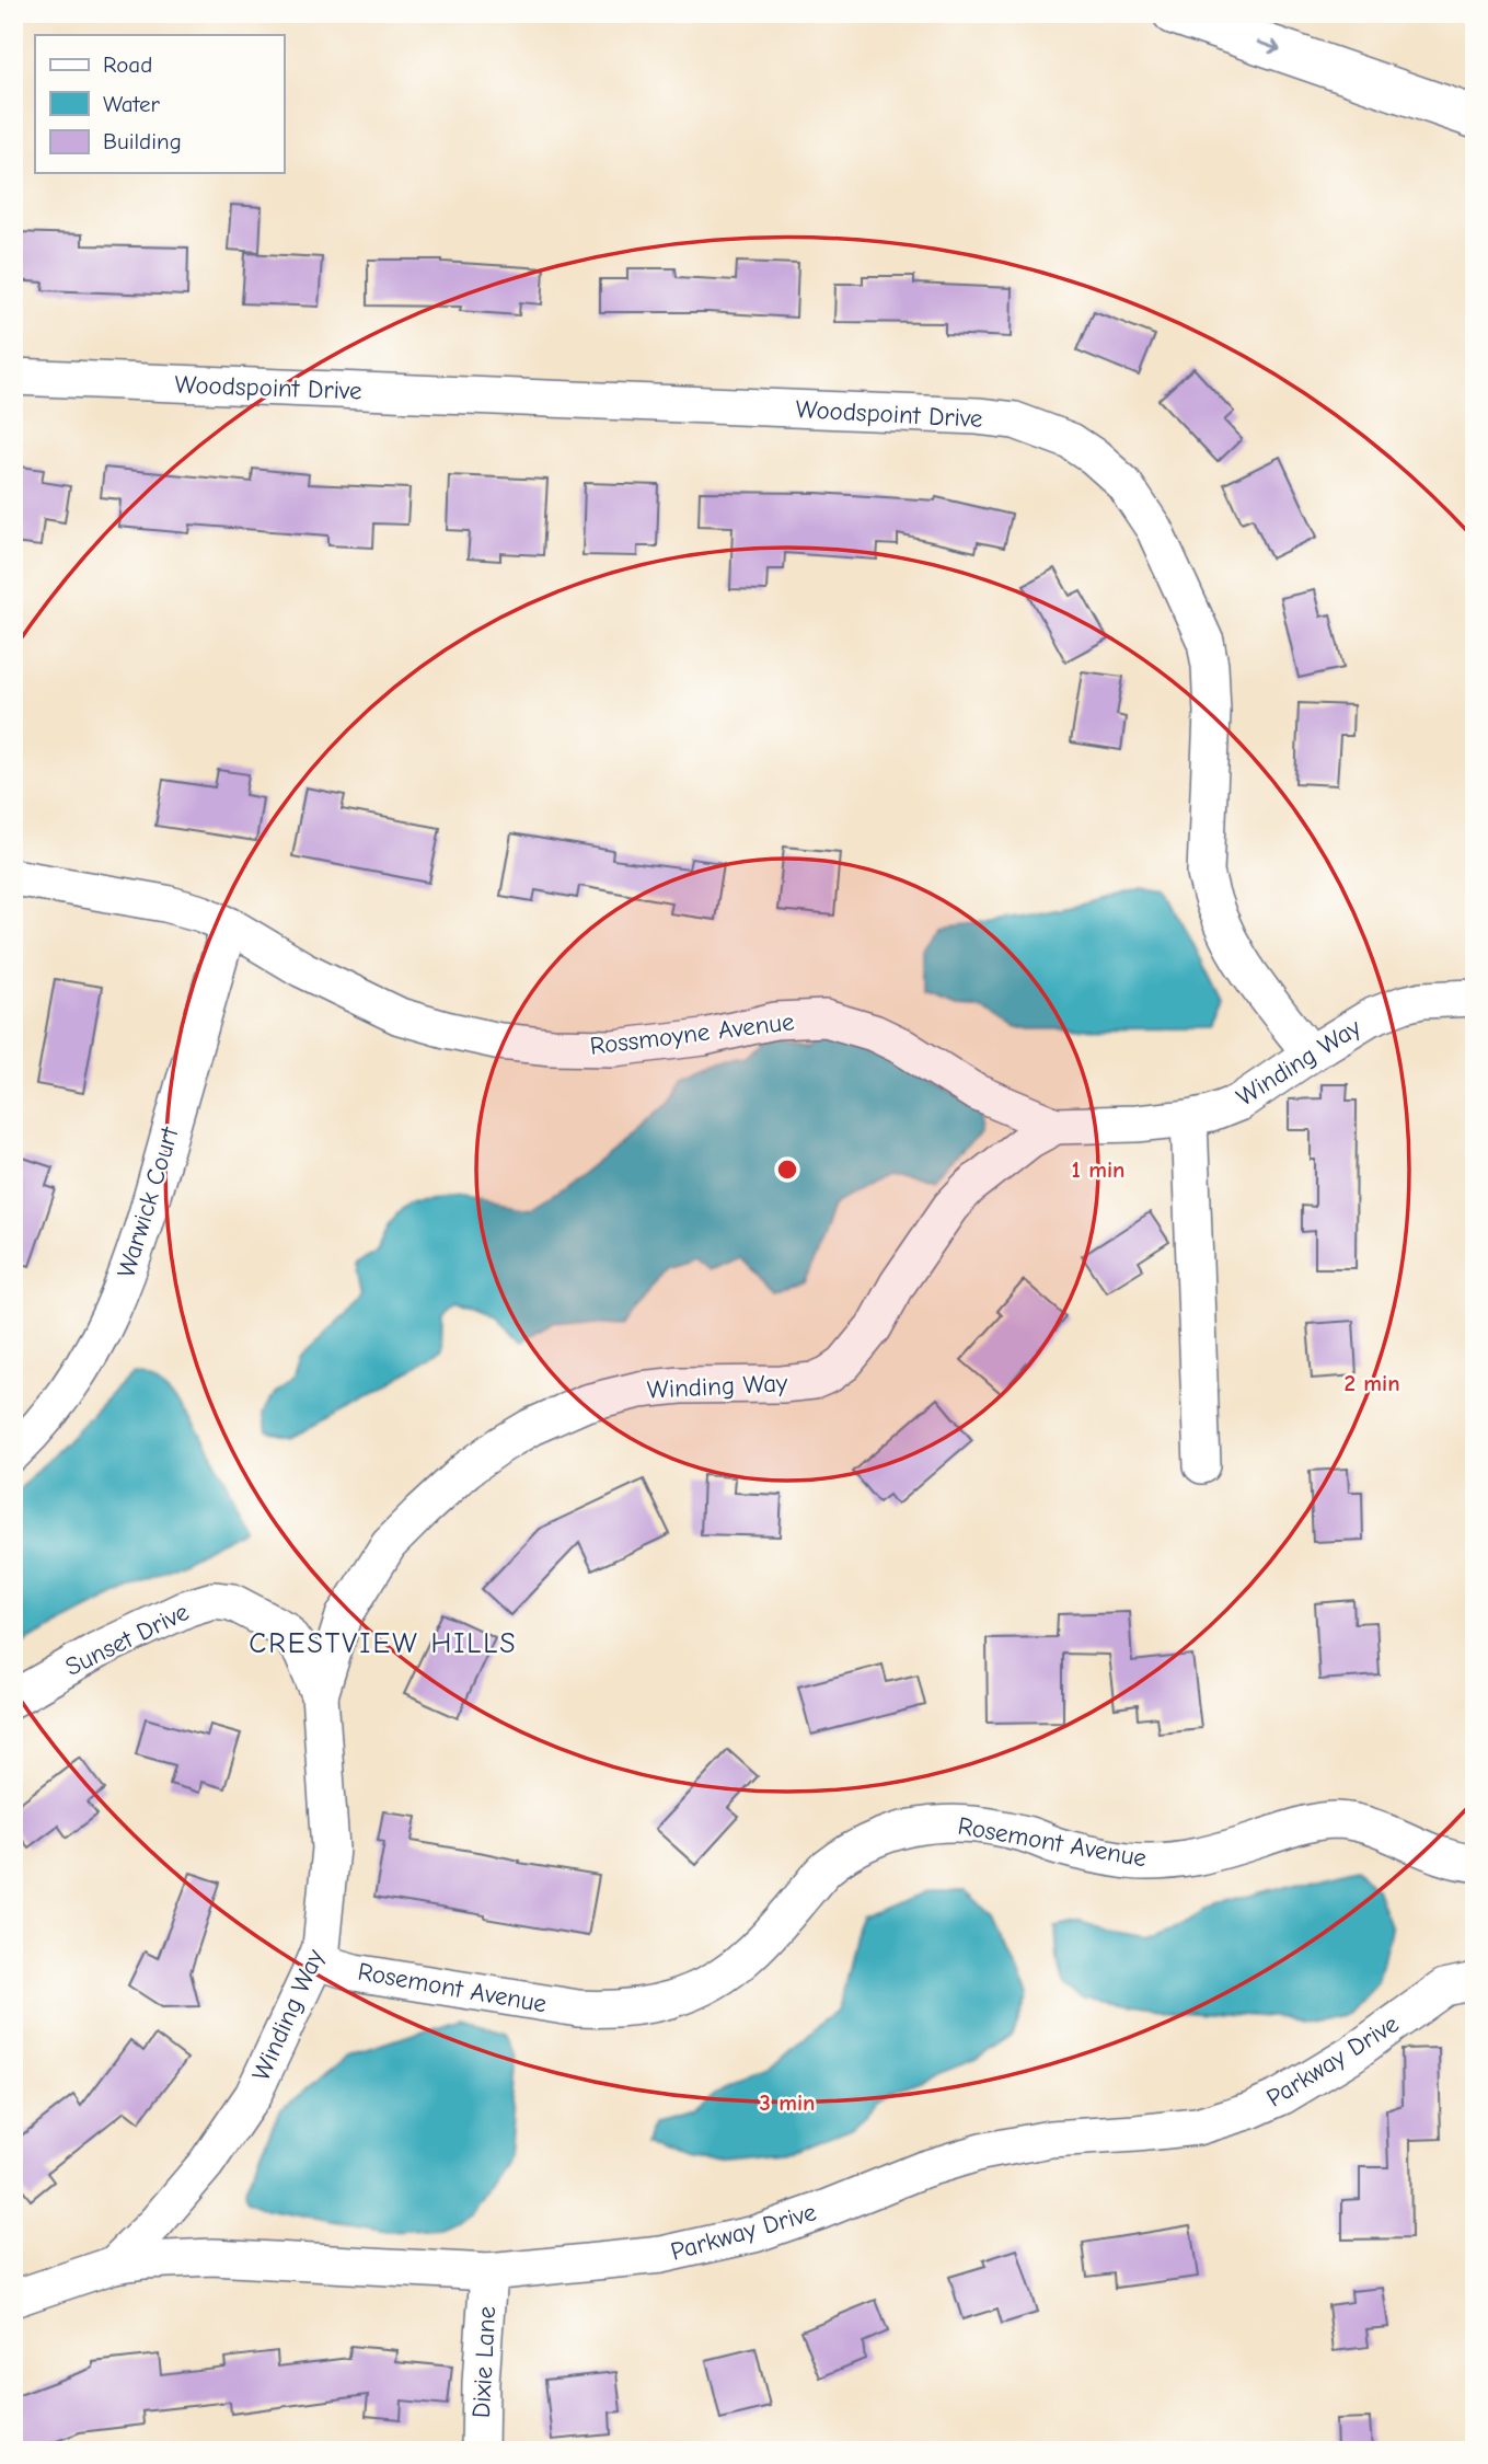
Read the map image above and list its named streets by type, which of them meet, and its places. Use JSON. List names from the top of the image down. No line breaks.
{"streets":{"street":["Woodspoint Drive","Rossmoyne Avenue","Winding Way","Warwick Court","Sunset Drive","Rosemont Avenue","Parkway Drive","Dixie Lane"]},"crossings":[["Woodspoint Drive","Winding Way"],["Rossmoyne Avenue","Winding Way"],["Rossmoyne Avenue","Warwick Court"],["Winding Way","Sunset Drive"],["Winding Way","Rosemont Avenue"],["Winding Way","Parkway Drive"],["Parkway Drive","Dixie Lane"]],"districts":["CRESTVIEW HILLS"],"legend":["Road","Water","Building"],"rings":["1 min","2 min","3 min"]}
